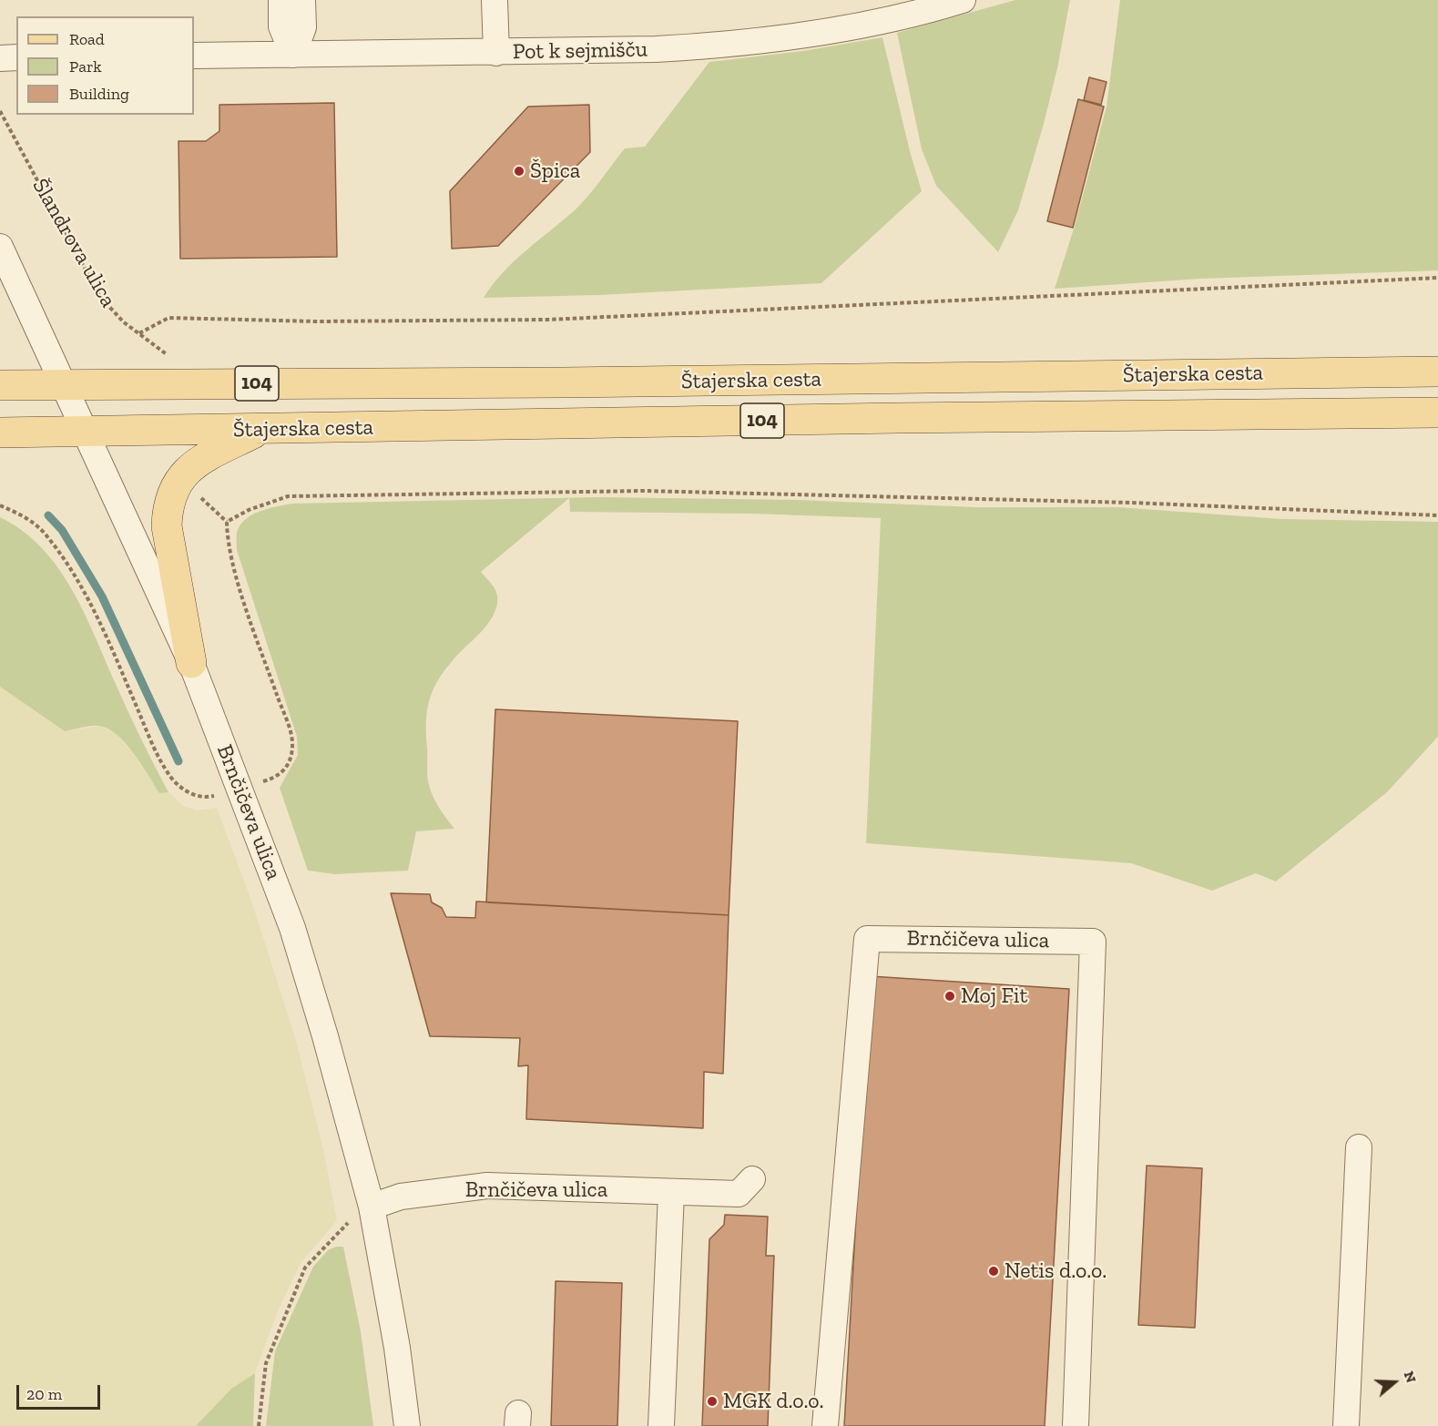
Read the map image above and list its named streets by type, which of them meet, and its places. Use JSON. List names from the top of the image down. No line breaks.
{"streets":{"main road":["Štajerska cesta","104"],"street":["Pot k sejmišču","Brnčičeva ulica"],"path":["Šlandrova ulica"]},"crossings":[["Štajerska cesta","Brnčičeva ulica"]],"places":["Špica","Moj Fit","Netis d.o.o.","MGK d.o.o."],"legend":["Road","Park","Building"],"scale_bar":"20 m","north":"right"}
